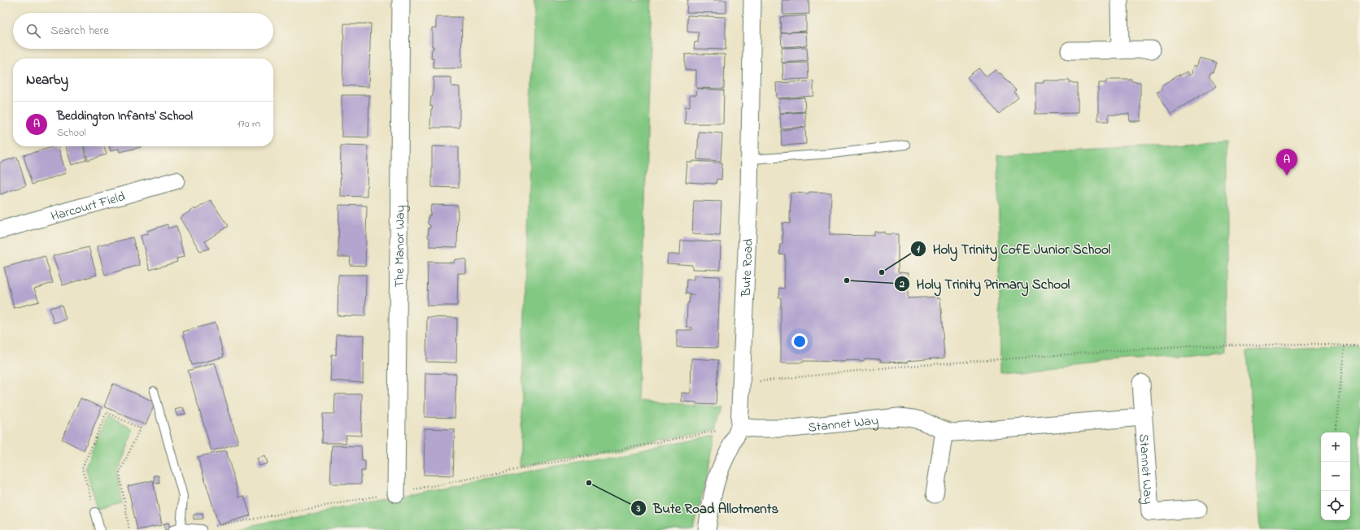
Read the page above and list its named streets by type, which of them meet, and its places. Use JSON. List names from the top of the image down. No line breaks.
{"streets":{"street":["Harcourt Field","The Manor Way","Bute Road","Stannet Way"]},"crossings":[["Bute Road","Stannet Way"]],"places":["Holy Trinity CofE Junior School","Holy Trinity Primary School","Bute Road Allotments"],"page":{"search":"Search here","heading":"Nearby","list":[{"mark":"A","name":"Beddington Infants' School","note":"School","value":"170 m"}],"pins":"A","map_buttons":["+","−"]}}
